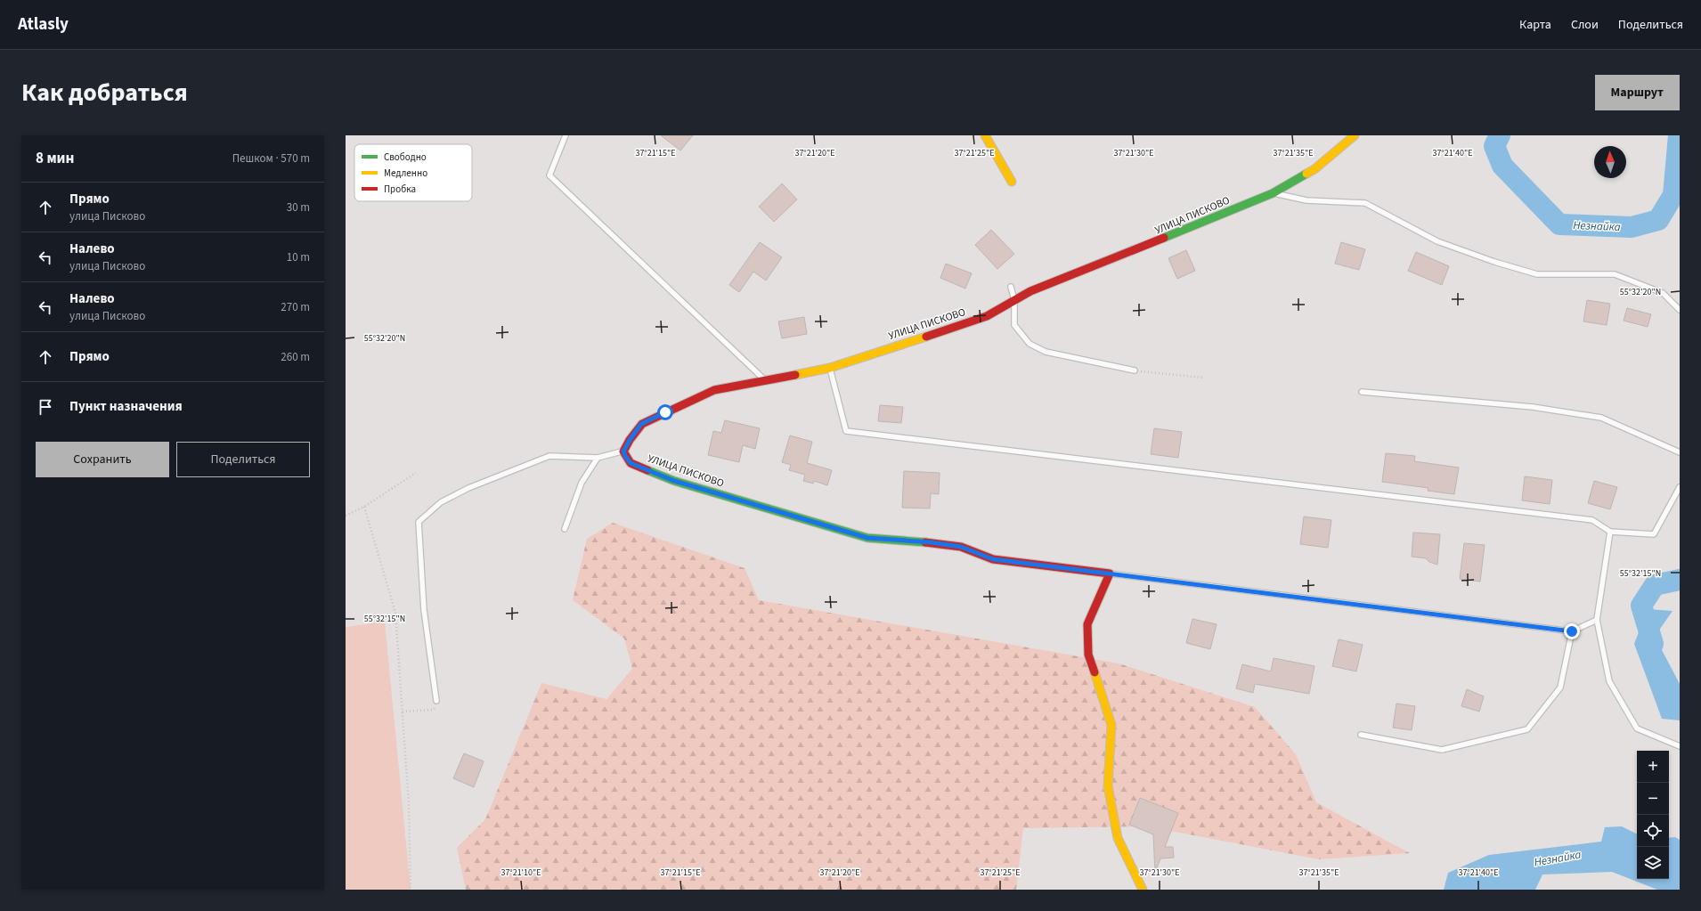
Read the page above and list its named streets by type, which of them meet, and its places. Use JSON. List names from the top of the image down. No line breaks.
{"streets":{"street":["УЛИЦА ПИСКОВО"]},"water":["Незнайка"],"legend":["Свободно","Медленно","Пробка"],"north":"top","page":{"header":"Atlasly","nav":["Карта","Слои","Поделиться"],"title":"Как добраться","buttons":["Маршрут",["Сохранить","Поделиться"]],"heading":["8 мин","Пешком · 570 m"],"list":[["Прямо","улица Писково","30 m"],["Налево","улица Писково","10 m"],["Налево","улица Писково","270 m"],["Прямо","260 m"],"Пункт назначения"],"map_buttons":["+","−"]},"coordinates":["37°21'15\"E","37°21'20\"E","37°21'25\"E","37°21'30\"E","37°21'35\"E","37°21'40\"E","55°32'20\"N","55°32'15\"N","37°21'10\"E"]}
